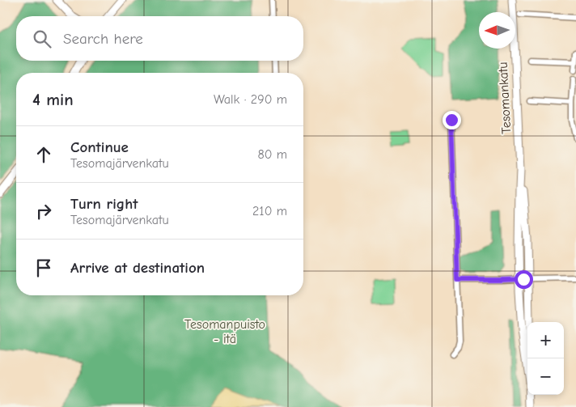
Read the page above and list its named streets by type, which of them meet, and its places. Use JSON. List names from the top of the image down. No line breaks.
{"streets":{"main road":["Tesomankatu"]},"parks":["Tesomanpuisto - itä"],"north":"left","page":{"search":"Search here","heading":["4 min","Walk · 290 m"],"list":[["Continue","Tesomajärvenkatu","80 m"],["Turn right","Tesomajärvenkatu","210 m"],"Arrive at destination"],"map_buttons":["+","−"]}}
